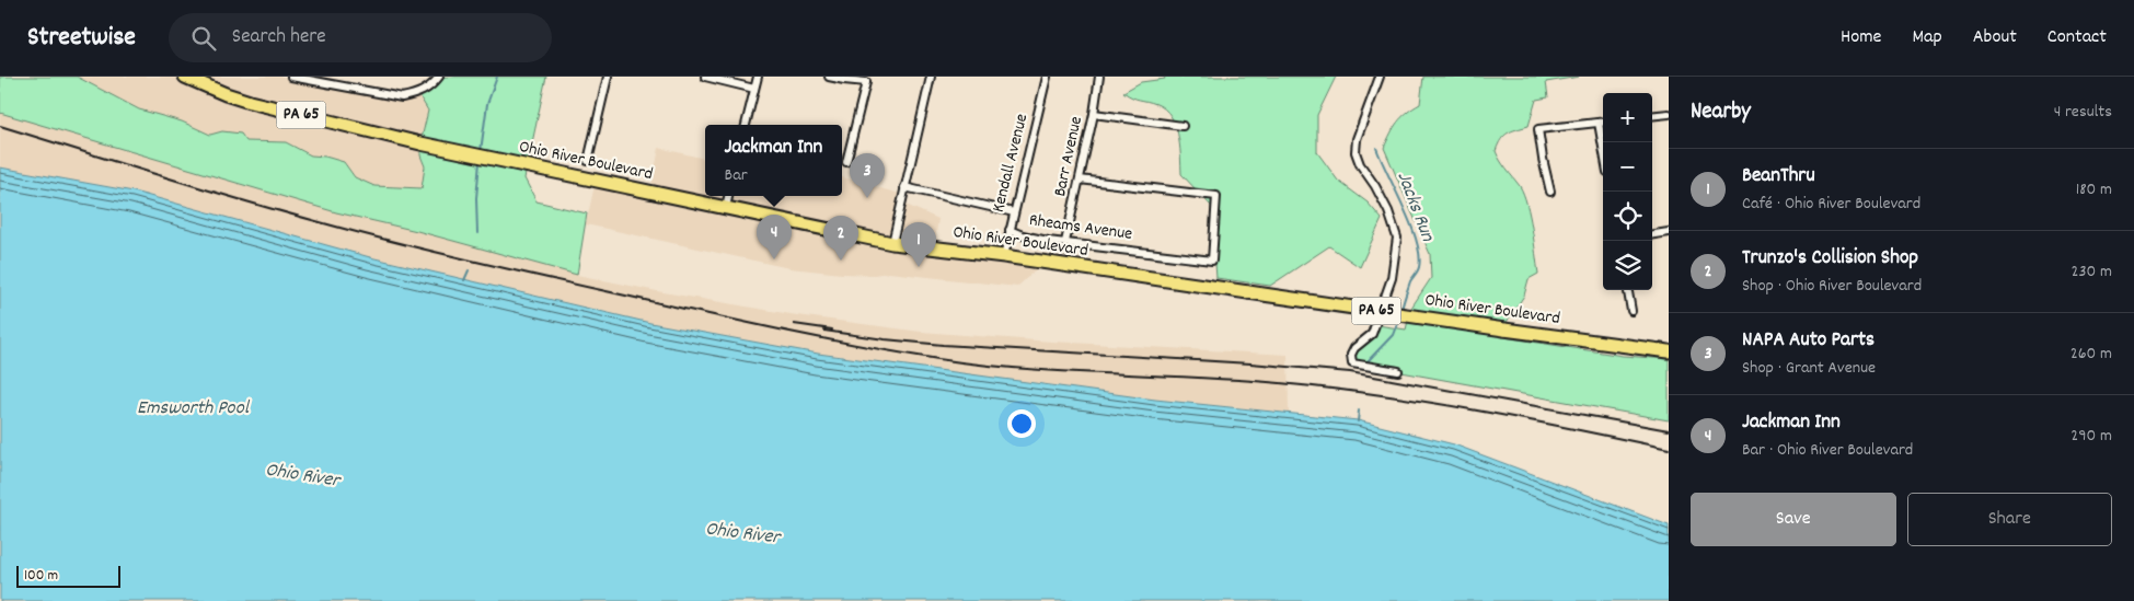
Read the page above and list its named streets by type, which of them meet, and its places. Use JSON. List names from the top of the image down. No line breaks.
{"streets":{"highway":["PA 65","Ohio River Boulevard"],"street":["Barr Avenue","Kendall Avenue","Rheams Avenue"]},"crossings":[["Barr Avenue","Rheams Avenue"],["Ohio River Boulevard","Kendall Avenue"],["Kendall Avenue","Rheams Avenue"]],"water":["Jacks Run","Emsworth Pool","Ohio River"],"scale_bar":"100 m","page":{"header":"Streetwise","search":"Search here","nav":["Home","Map","About","Contact"],"heading":["Nearby","4 results"],"map_buttons":["+","−"],"popup":["Jackman Inn","Bar"],"list":[{"mark":"1","name":"BeanThru","note":"Café · Ohio River Boulevard","value":"180 m"},{"mark":"2","name":"Trunzo's Collision Shop","note":"Shop · Ohio River Boulevard","value":"230 m"},{"mark":"3","name":"NAPA Auto Parts","note":"Shop · Grant Avenue","value":"260 m"},{"mark":"4","name":"Jackman Inn","note":"Bar · Ohio River Boulevard","value":"290 m"}],"pins":["3","4","2","1"],"buttons":["Save","Share"],"scale":"100 m"}}
